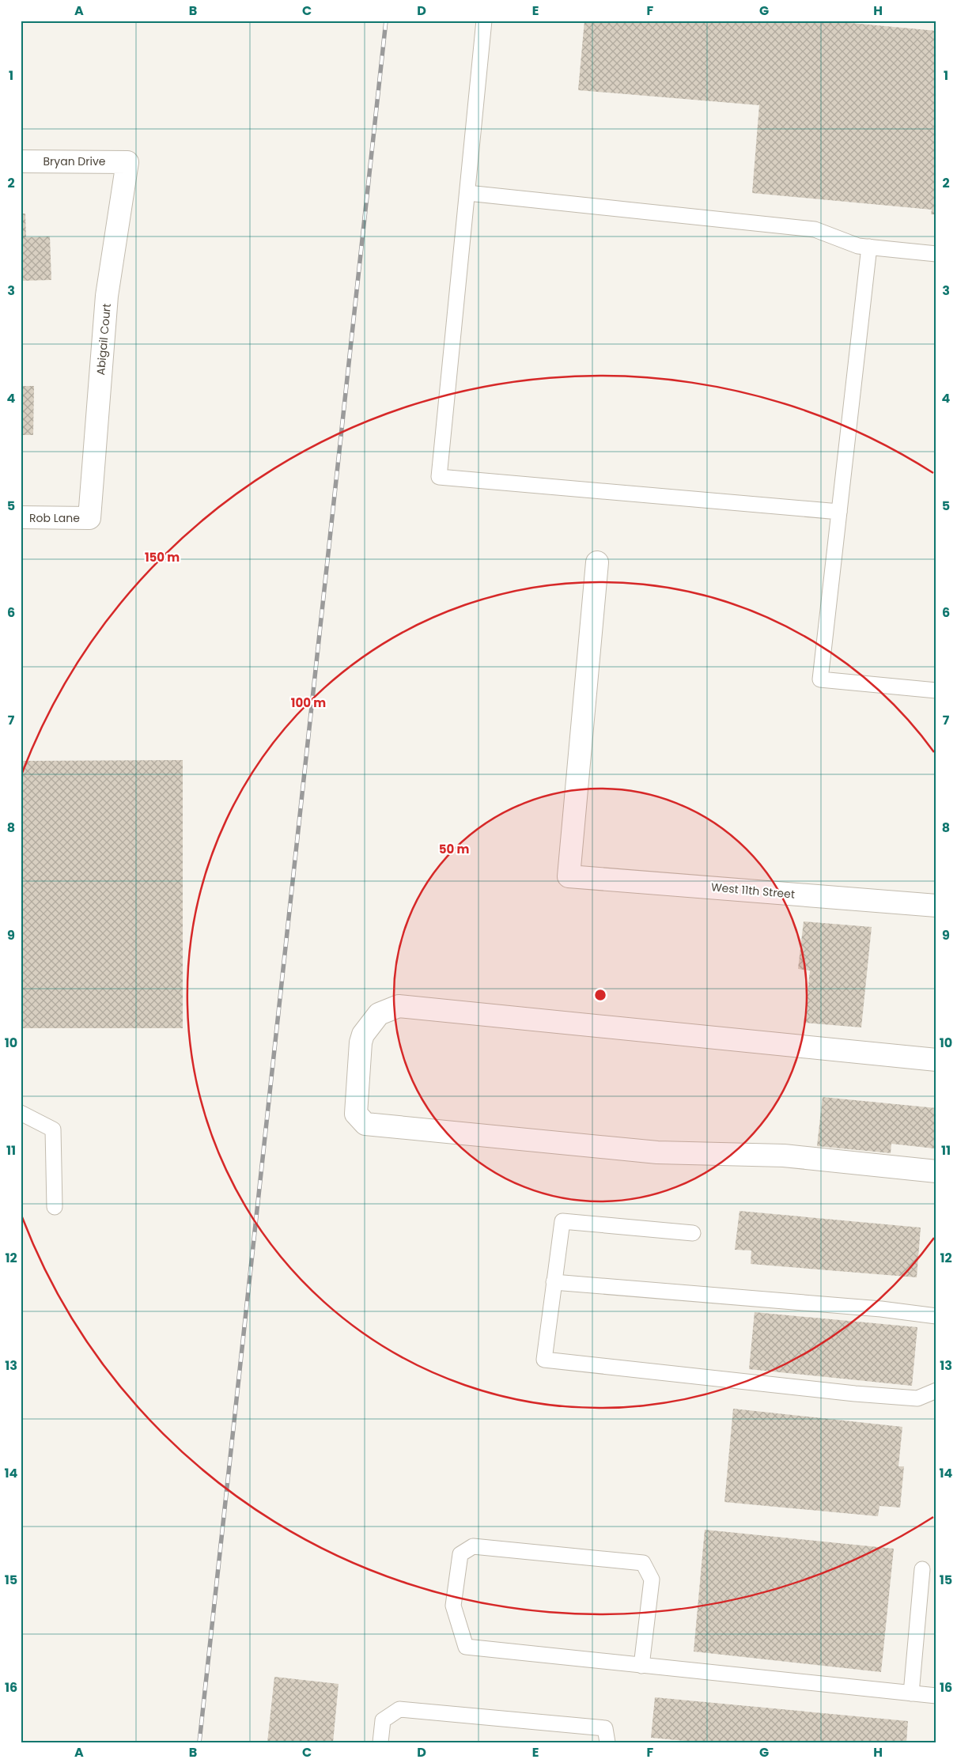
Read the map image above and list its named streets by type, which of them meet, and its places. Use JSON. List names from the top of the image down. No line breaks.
{"streets":{"street":["Bryan Drive","Abigail Court","Rob Lane","West 11th Street"]},"crossings":[["Bryan Drive","Abigail Court"],["Abigail Court","Rob Lane"]],"grid":{"columns":["A","B","C","D","E","F","G","H"],"rows":["1","2","3","4","5","6","7","8","9","10","11","12","13","14","15","16"]},"rings":["150 m","100 m","50 m"]}
